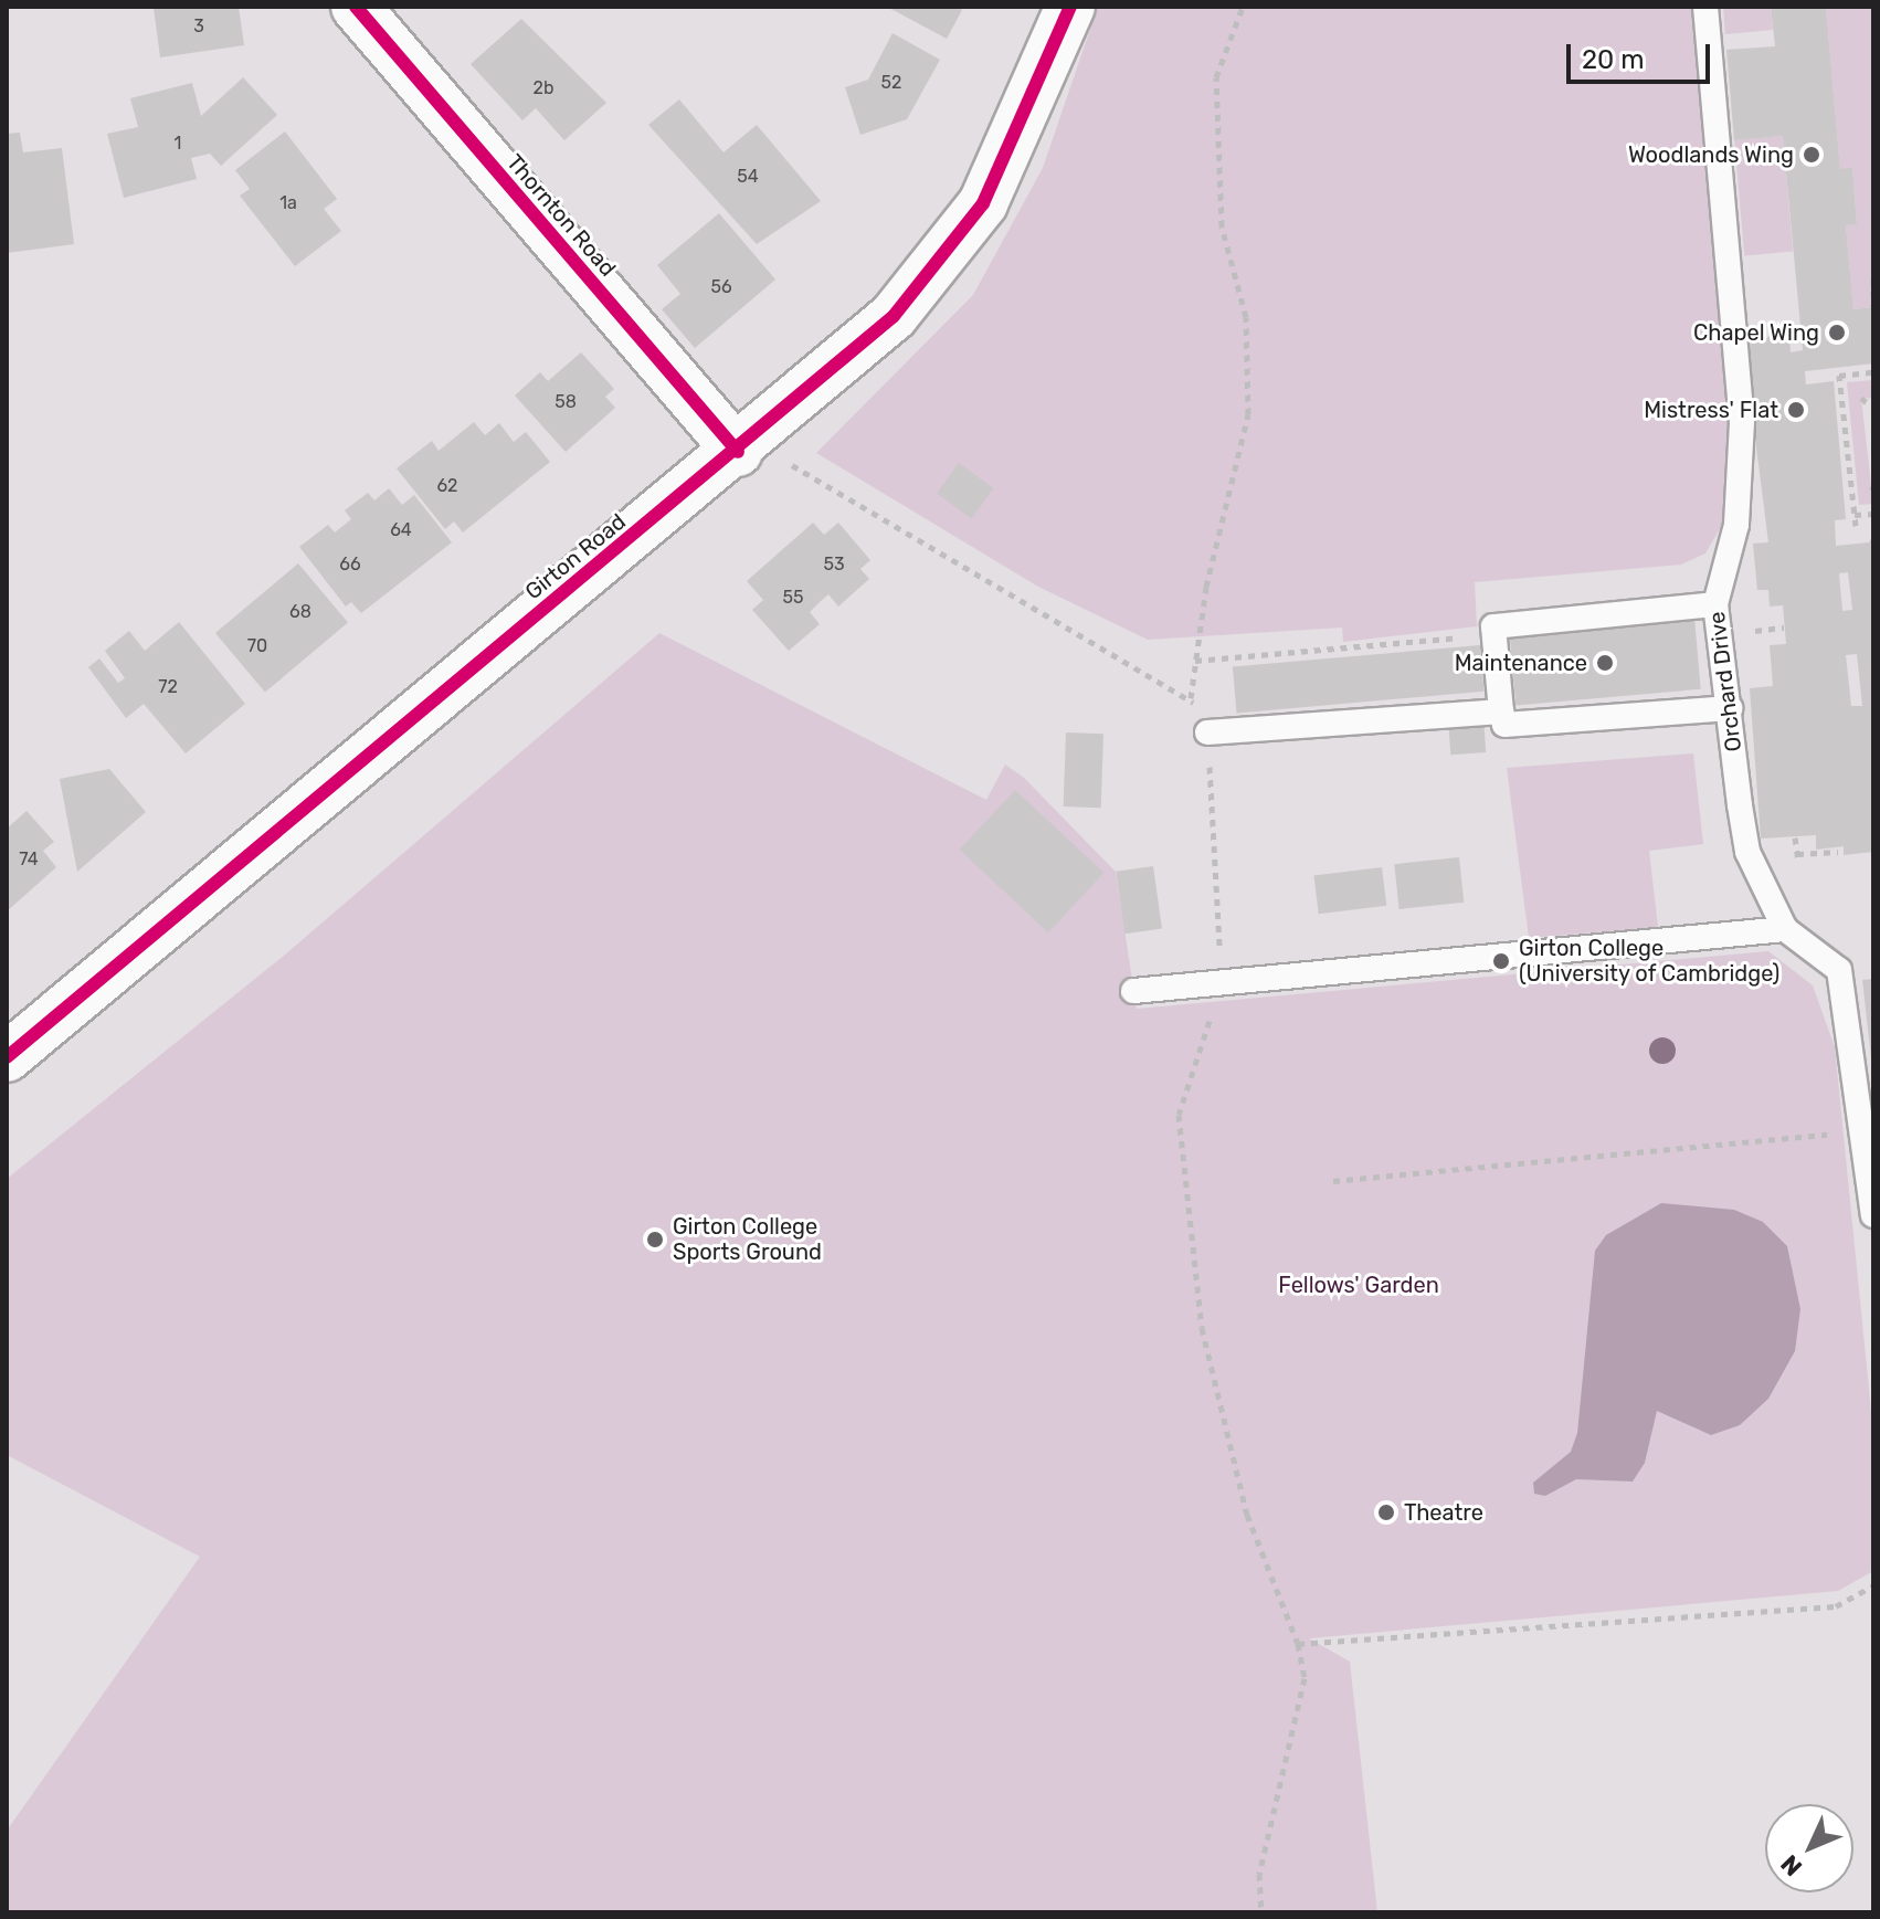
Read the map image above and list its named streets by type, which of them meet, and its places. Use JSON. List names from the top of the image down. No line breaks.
{"streets":{"street":["Thornton Road","Girton Road"],"lane":["Orchard Drive"]},"crossings":[["Thornton Road","Girton Road"]],"parks":["Fellows' Garden"],"places":["Woodlands Wing","Chapel Wing","Mistress' Flat","Maintenance","Girton College (University of Cambridge)","Girton College Sports Ground","Theatre"],"house_numbers":["3","52","2b","1","54","1a","56","58","62","64","66","53","55","68","70","72","74"],"scale_bar":"20 m","north":"bottom left"}
